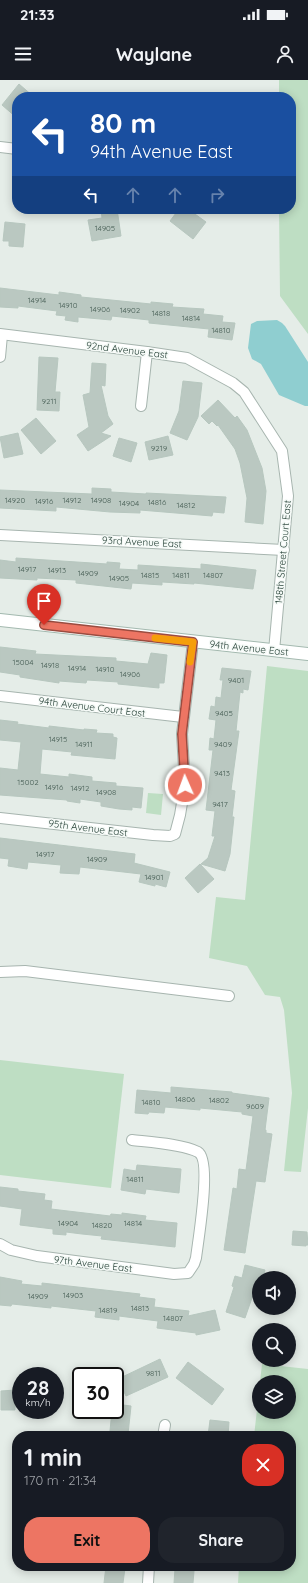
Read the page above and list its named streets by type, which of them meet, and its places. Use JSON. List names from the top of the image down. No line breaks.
{"streets":{"main road":["94th Avenue East"],"street":["92nd Avenue East","93rd Avenue East","148th Street Court East","94th Avenue Court East","95th Avenue East","97th Avenue East"]},"crossings":[["92nd Avenue East","148th Street Court East"],["93rd Avenue East","148th Street Court East"],["148th Street Court East","94th Avenue East"],["94th Avenue Court East","95th Avenue East"]],"house_numbers":["14905","14914","14910","14906","14902","14818","14814","14810","9211","9219","14920","14912","14908","14916","14816","14904","14812","14917","14913","14909","14815","14811","14807","14905","15004","14918","14914","14910","14906","9401","9405","14915","14911","9409","9413","15002","14916","14912","14908","9417","14917","14909","14901","14806","14802","14810","9609","14811","14904","14814","14820","14903","14909","14813","14819","14807","9811"],"page":{"status":"21:33","header":"Waylane","turn":["80 m","94th Avenue East"],"speed":"28 km/h","limit":"30","heading":["1 min","170 m · 21:34"],"buttons":["Exit","Share"]}}
